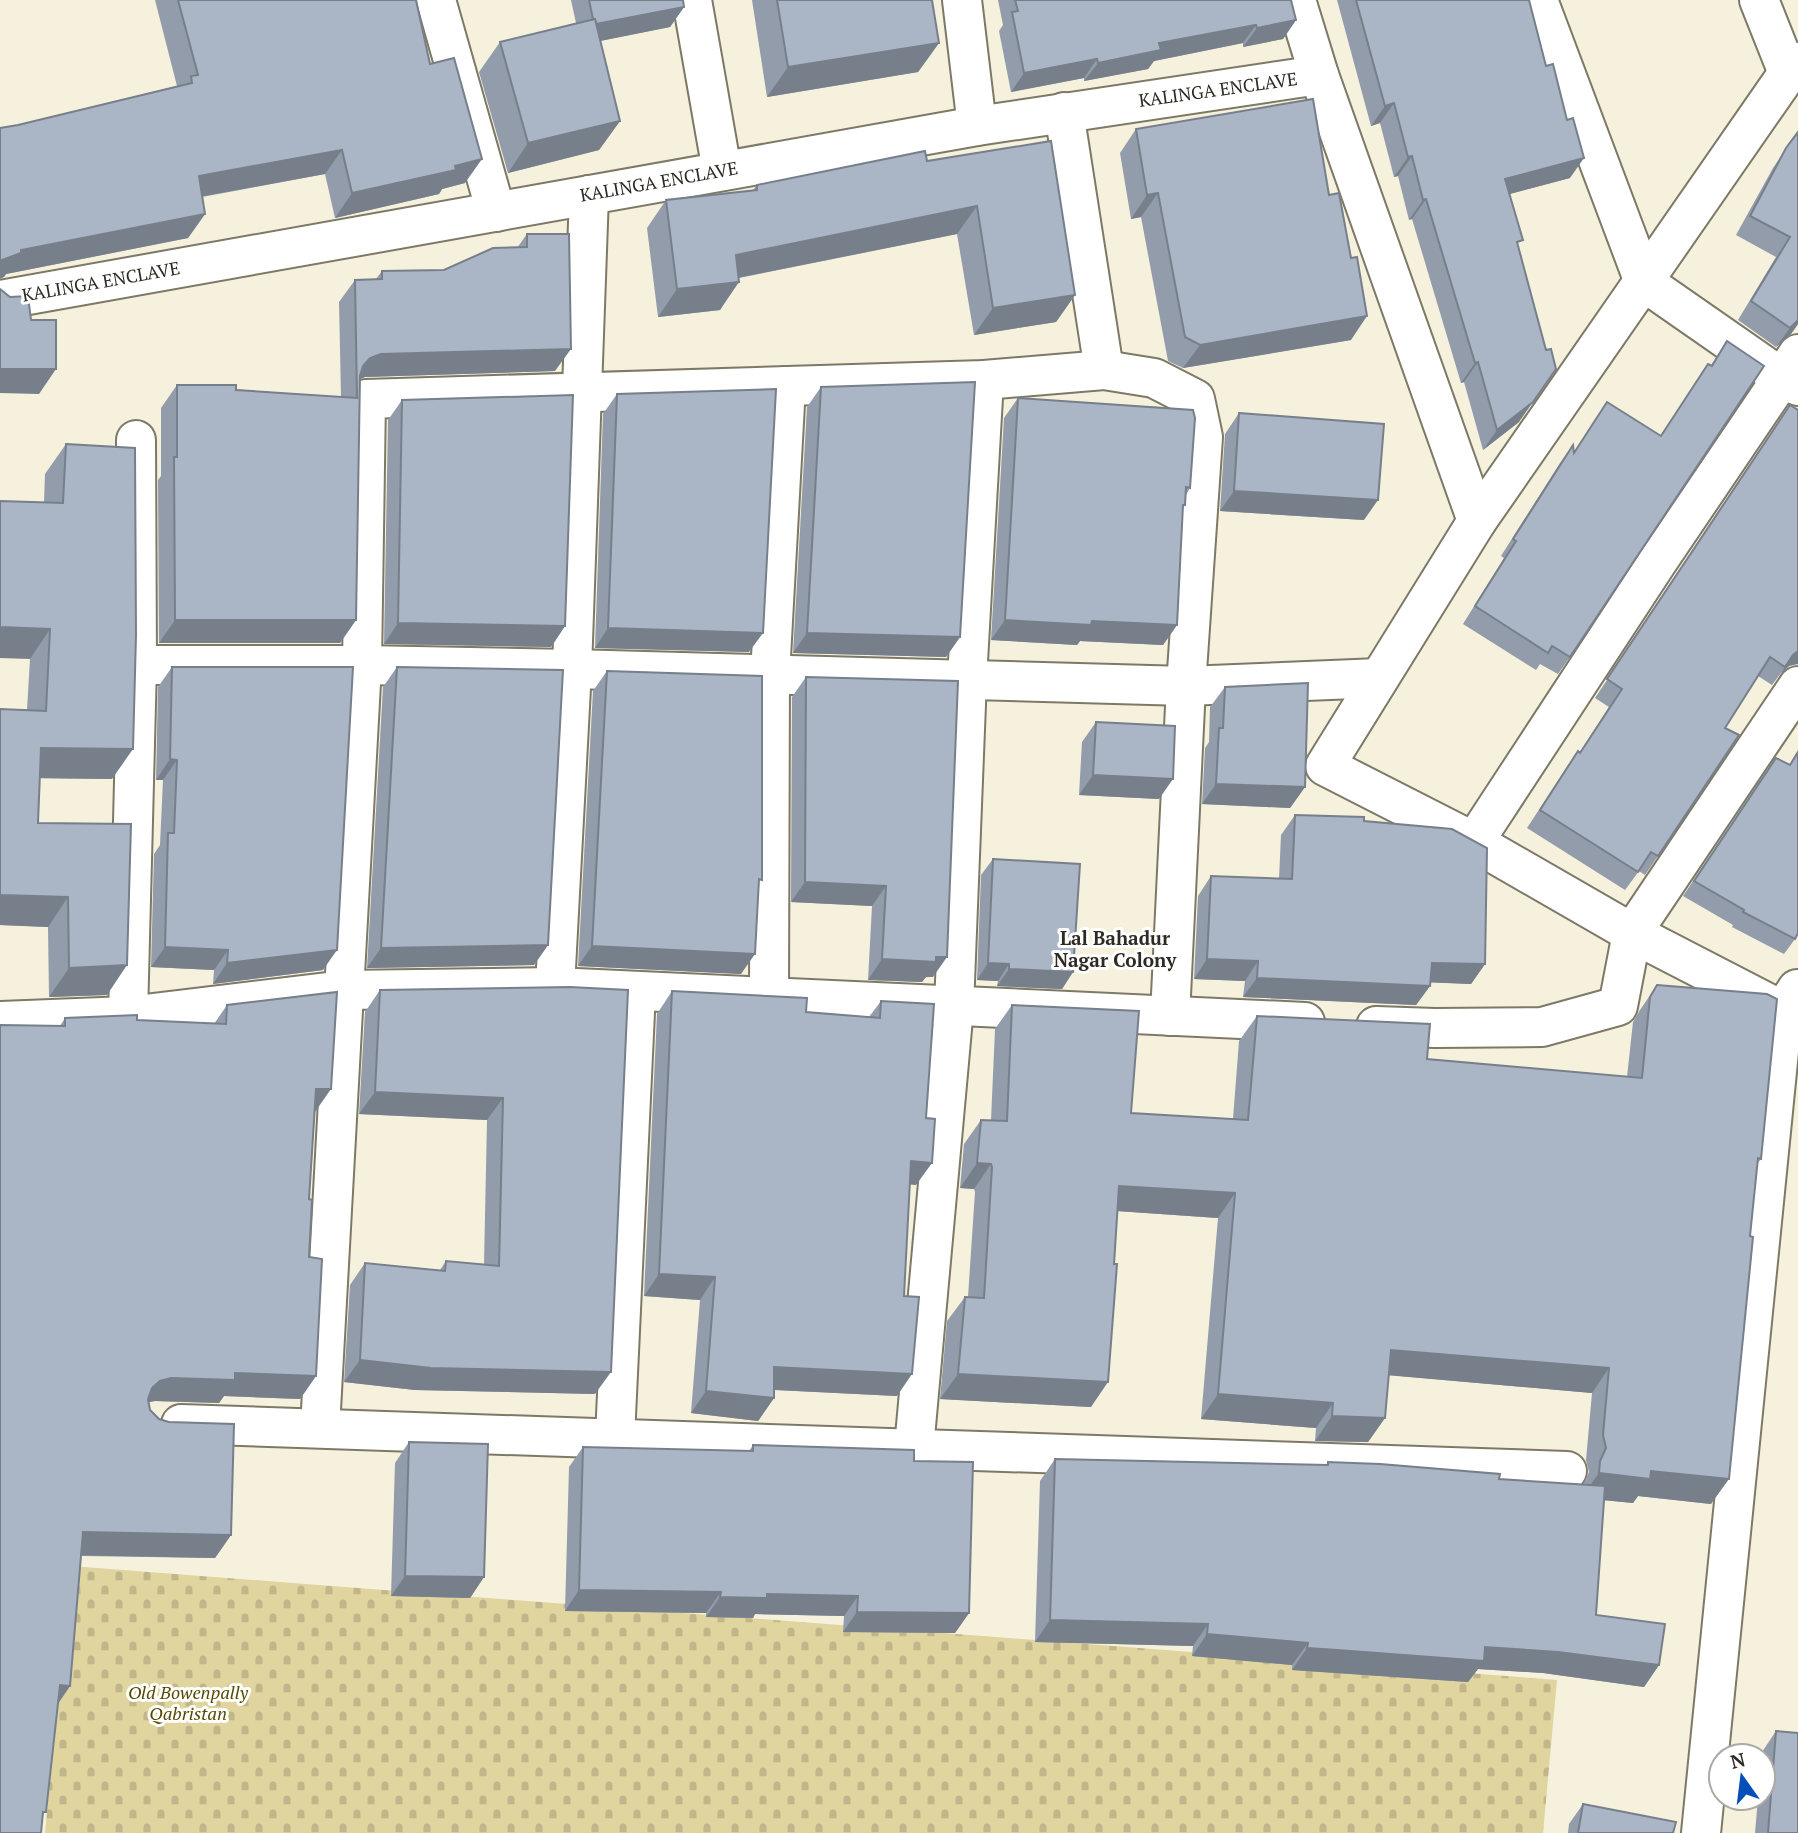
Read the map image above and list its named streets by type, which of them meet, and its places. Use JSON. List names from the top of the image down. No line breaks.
{"streets":{"street":["KALINGA ENCLAVE"]},"districts":["Lal Bahadur Nagar Colony"],"parks":["Old Bowenpally Qabristan"],"north":"top"}
